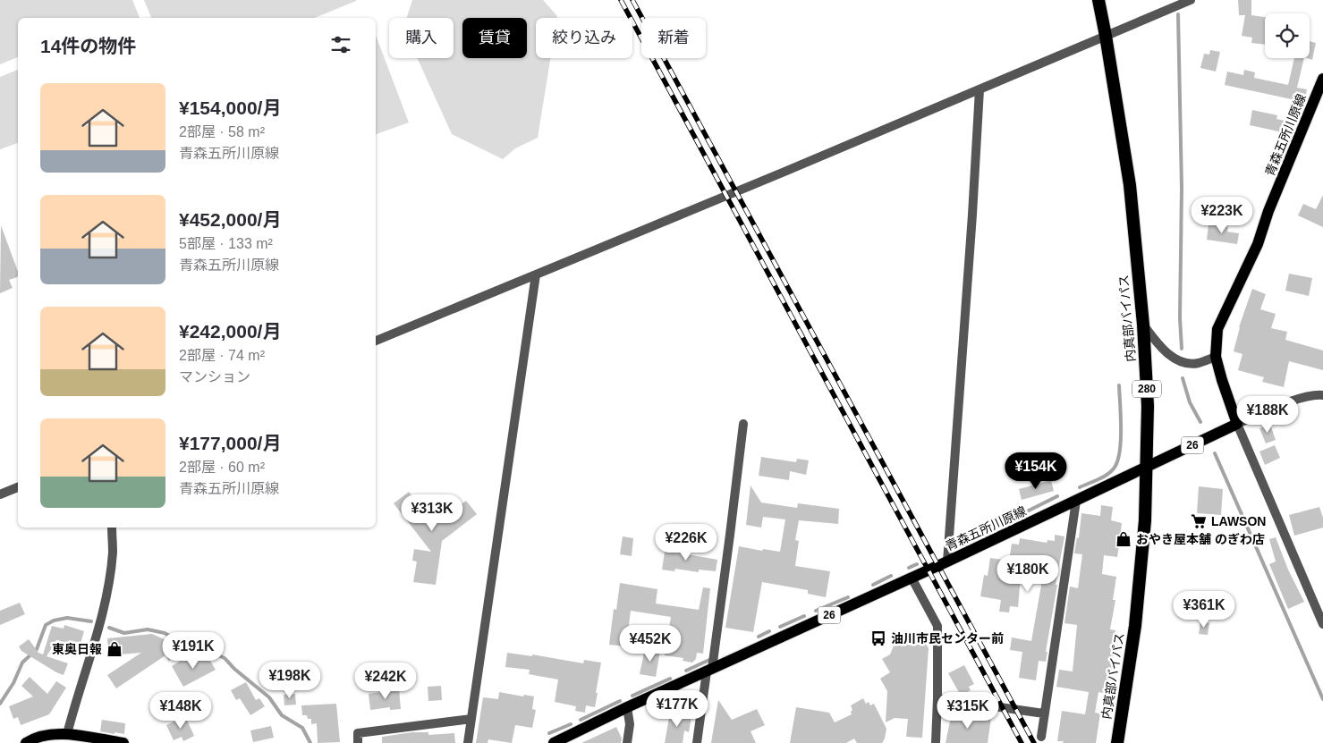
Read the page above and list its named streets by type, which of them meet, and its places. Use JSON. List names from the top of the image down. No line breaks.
{"streets":{"highway":["内真部バイパス","280"],"main road":["青森五所川原線","26"]},"crossings":[["青森五所川原線","内真部バイパス"]],"places":{"supermarket":["LAWSON"],"shop":["おやき屋本舗 のぎわ店","東奥日報"],"bus stop":["油川市民センター前"]},"page":{"chip":["購入","賃貸","絞り込み","新着"],"heading":"14件の物件","list":[{"name":"¥154,000/月","note":"2部屋 · 58 m² · 青森五所川原線"},{"name":"¥452,000/月","note":"5部屋 · 133 m² · 青森五所川原線"},{"name":"¥242,000/月","note":"2部屋 · 74 m² · マンション"},{"name":"¥177,000/月","note":"2部屋 · 60 m² · 青森五所川原線"}],"price":["¥223K","¥188K","¥154K","¥313K","¥226K","¥180K","¥361K","¥452K","¥191K","¥198K","¥242K","¥177K","¥148K","¥315K"]}}
